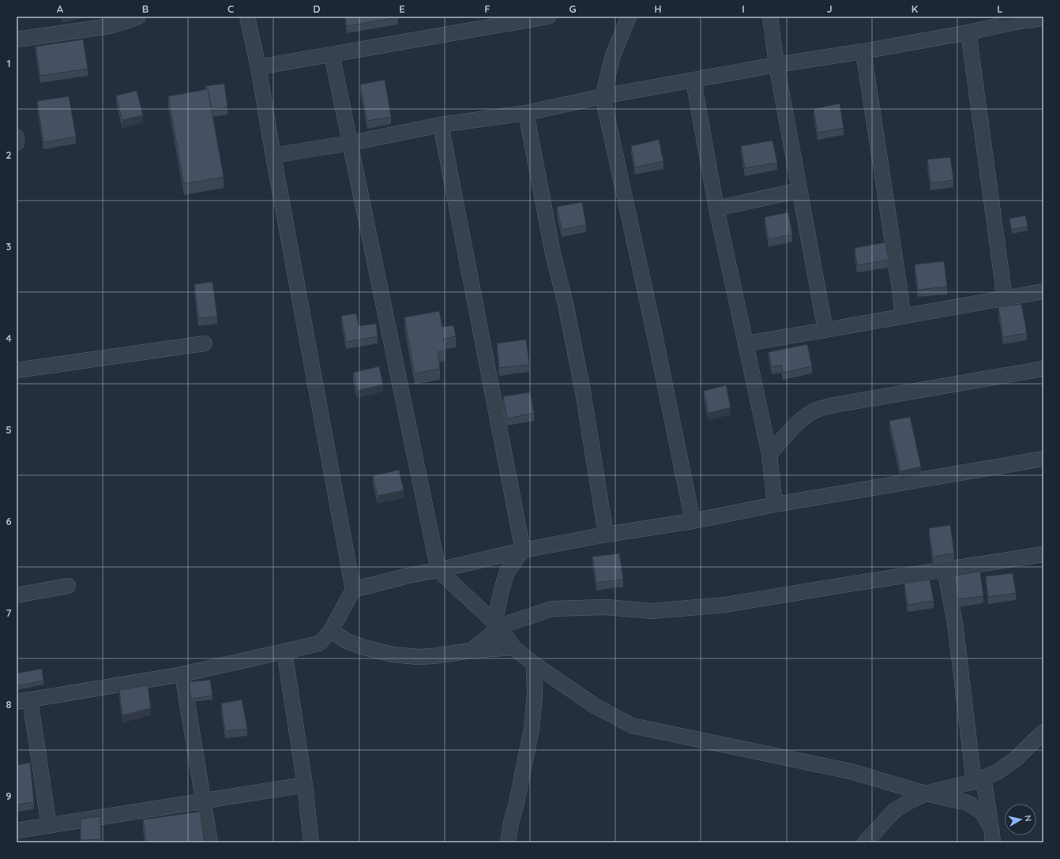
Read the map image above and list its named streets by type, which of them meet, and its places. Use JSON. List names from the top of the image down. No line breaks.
{"north":"right","grid":{"columns":["A","B","C","D","E","F","G","H","I","J","K","L"],"rows":["1","2","3","4","5","6","7","8","9"]}}
